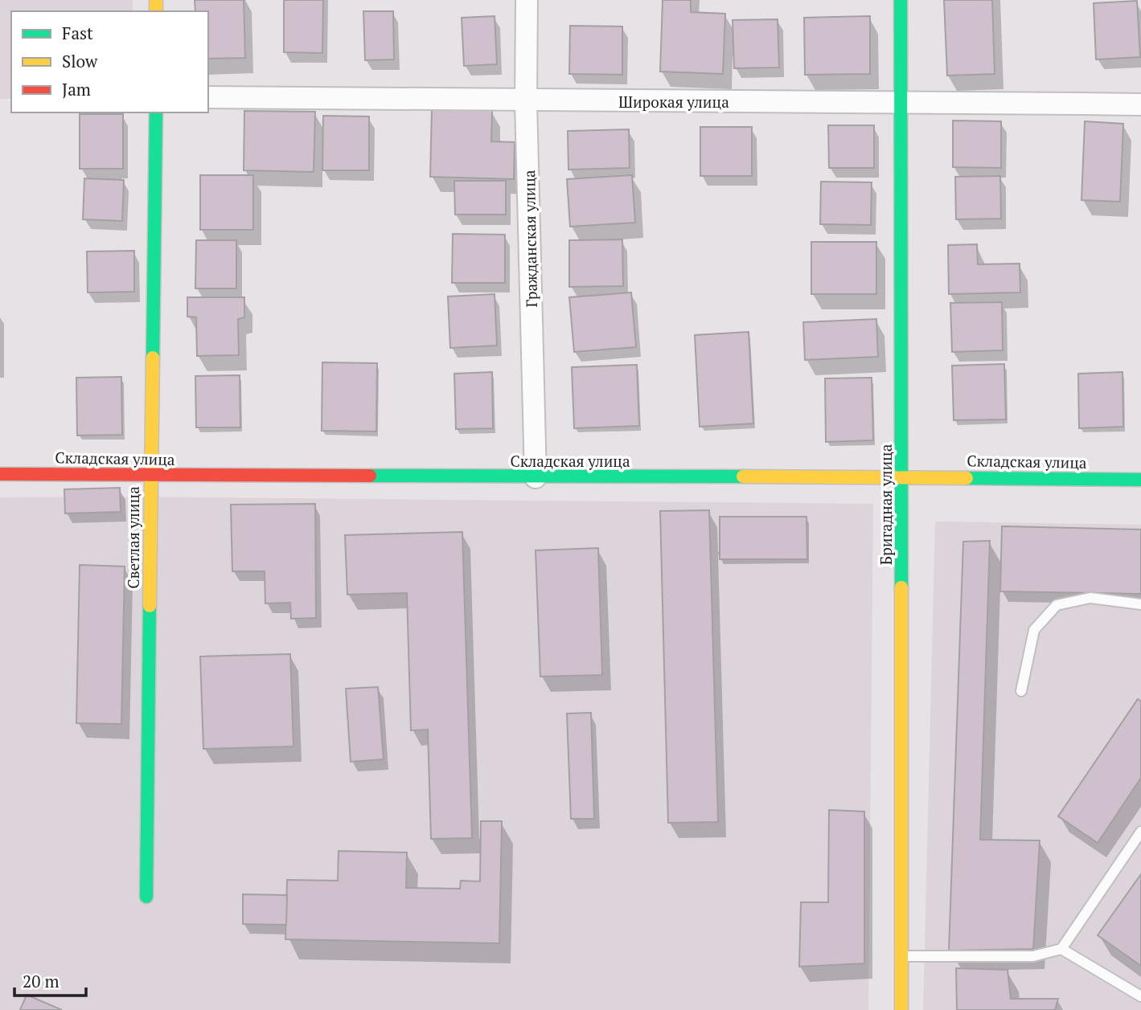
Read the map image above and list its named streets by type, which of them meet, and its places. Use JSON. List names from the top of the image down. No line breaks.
{"streets":{"street":["Широкая улица","Гражданская улица","Складская улица","Бригадная улица","Светлая улица"]},"crossings":[["Широкая улица","Гражданская улица"],["Широкая улица","Бригадная улица"],["Гражданская улица","Складская улица"],["Складская улица","Бригадная улица"],["Складская улица","Светлая улица"]],"legend":["Fast","Slow","Jam"],"scale_bar":"20 m"}
